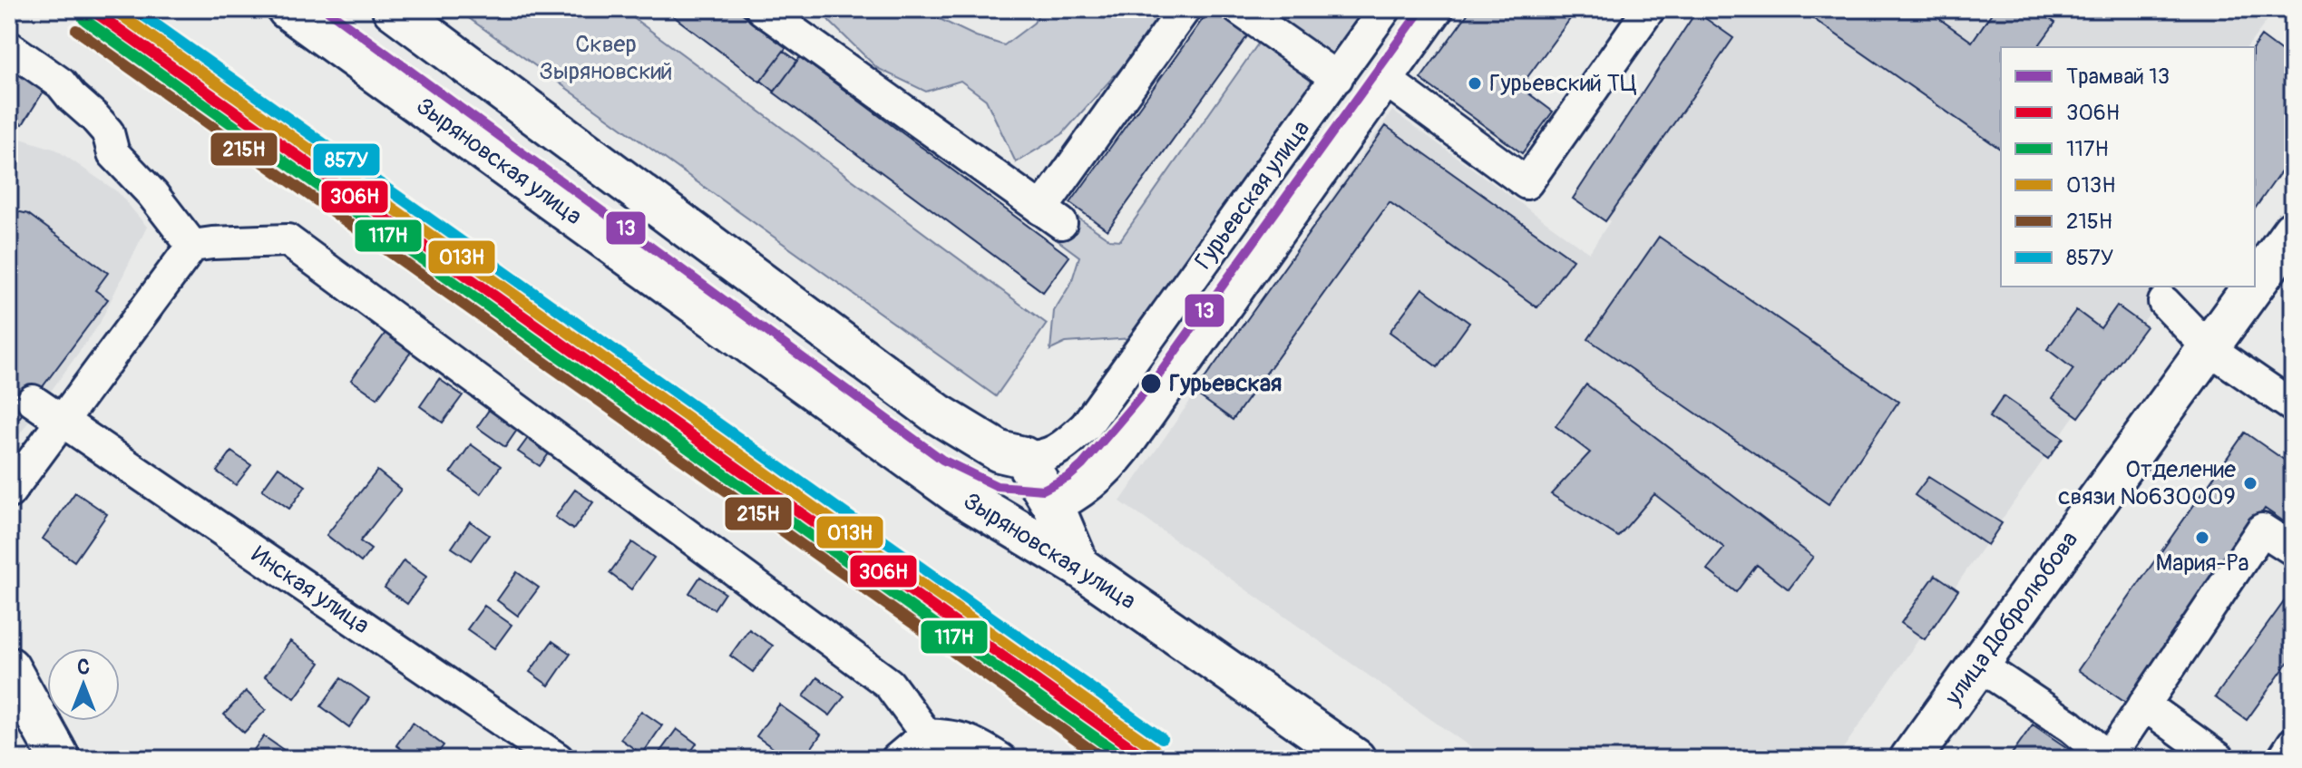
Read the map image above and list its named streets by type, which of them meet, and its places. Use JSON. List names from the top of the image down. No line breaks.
{"streets":{"main road":["Зыряновская улица","улица Добролюбова"],"street":["Гурьевская улица","Инская улица"]},"parks":["Cквер Зыряновский"],"places":["Гурьевский ТЦ","Гурьевская","Отделение связи №630009","Мария-Ра"],"lines":["tram line 13","transit line 306Н","transit line 013Н","transit line 857У","transit line 117Н","transit line 215Н"],"legend":["Трамвай 13","306Н","117Н","013Н","215Н","857У"],"north":"top"}
